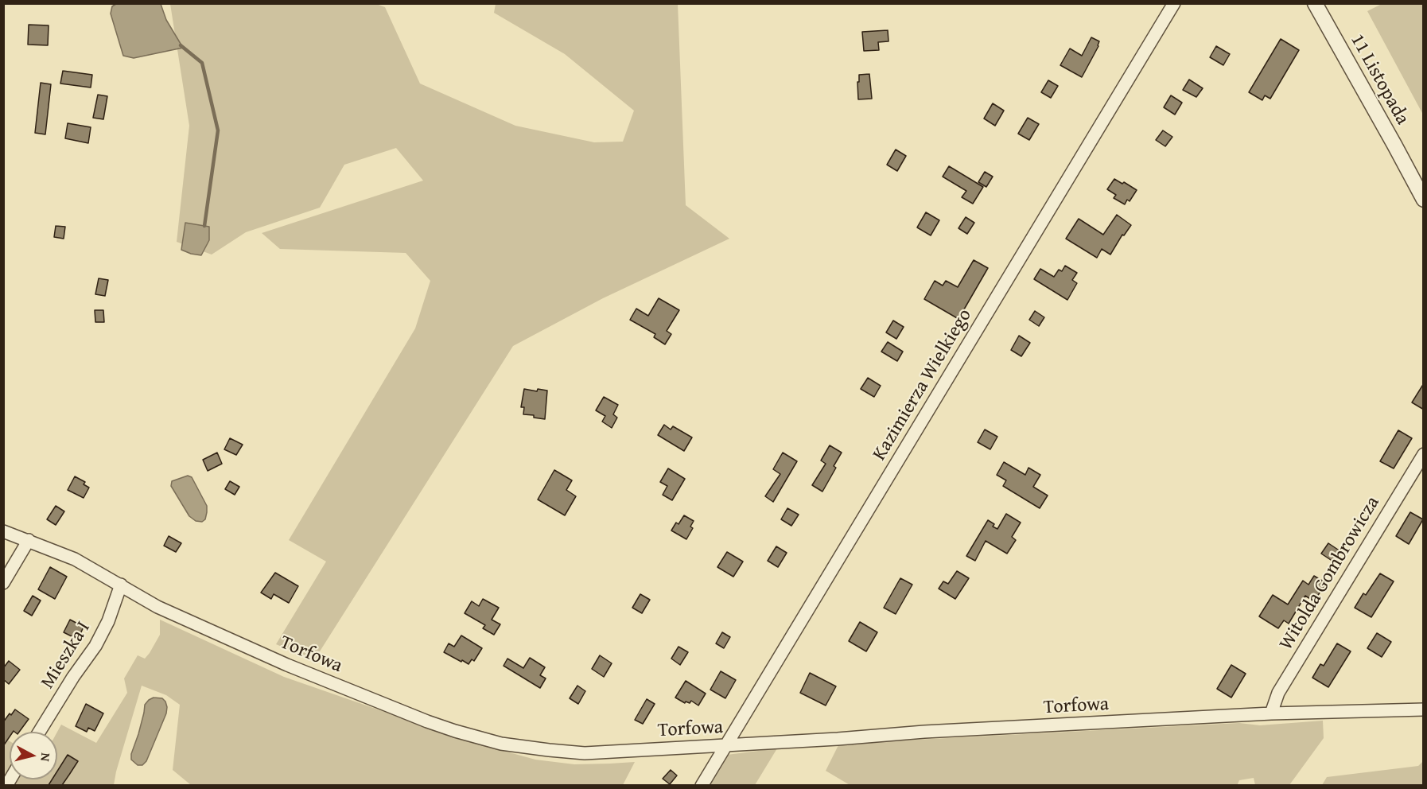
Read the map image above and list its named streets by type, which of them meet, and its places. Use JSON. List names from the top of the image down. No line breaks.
{"streets":{"street":["11 Listopada","Kazimierza Wielkiego","Witolda Gombrowicza","Torfowa","Mieszka I"]},"crossings":[["Kazimierza Wielkiego","Torfowa"],["Witolda Gombrowicza","Torfowa"],["Torfowa","Mieszka I"]],"north":"right"}
